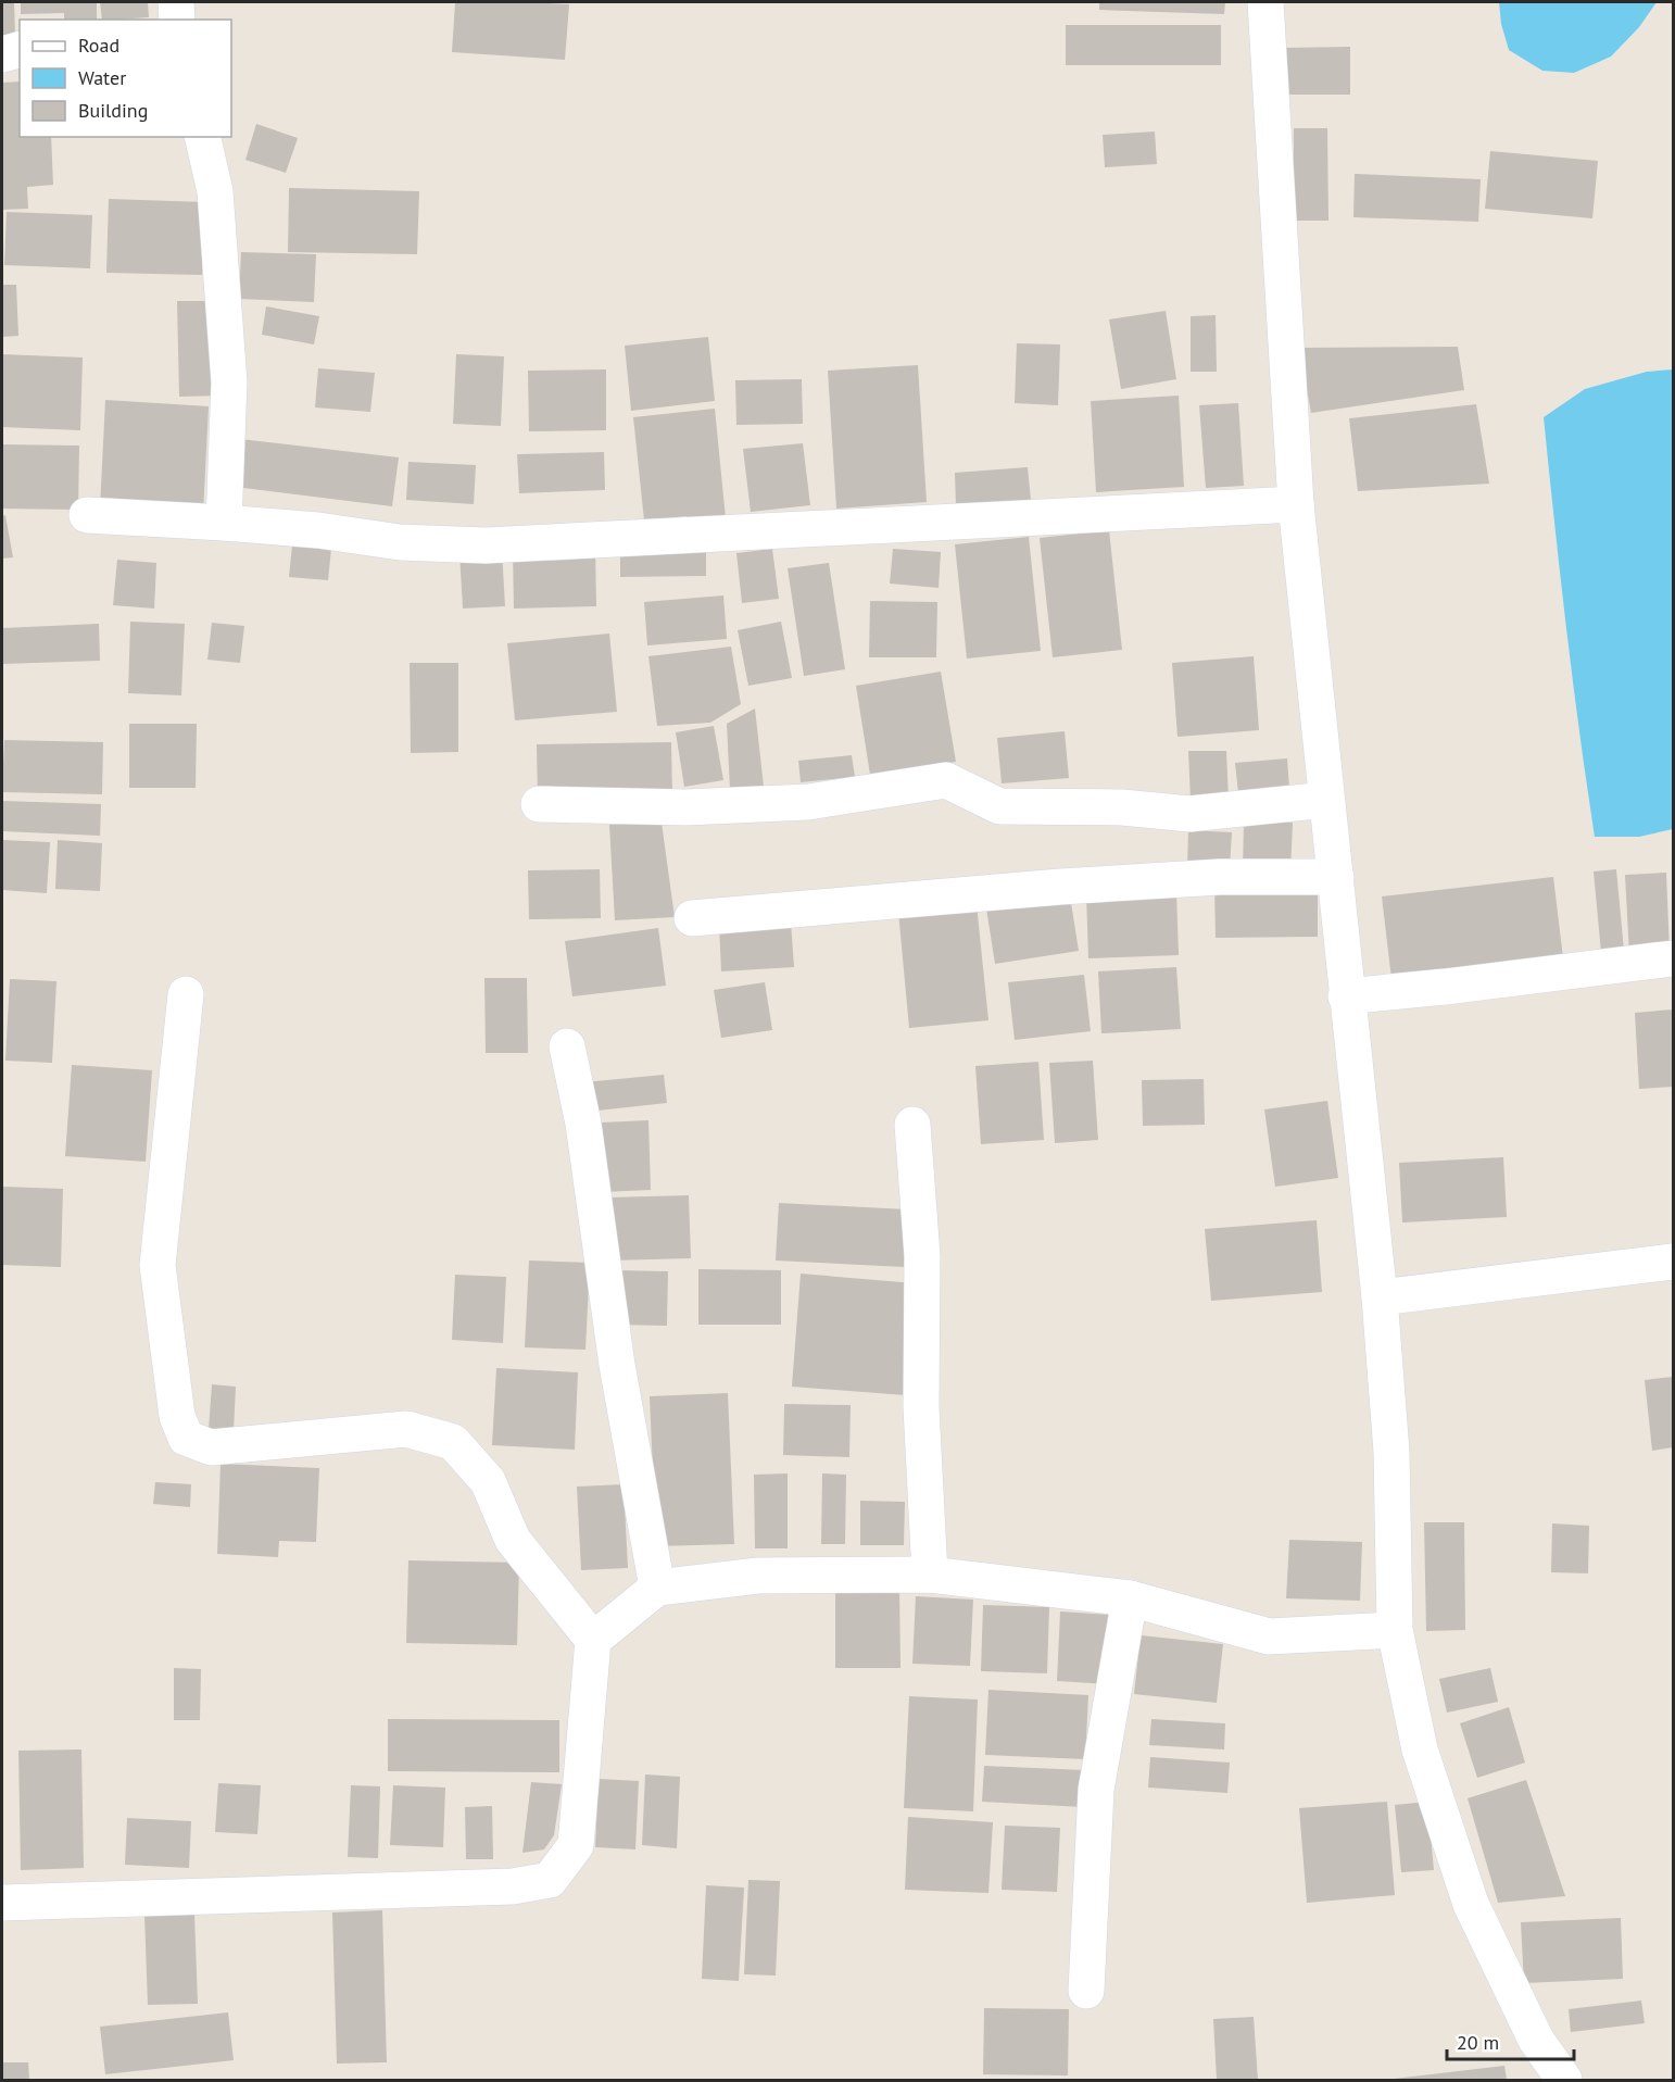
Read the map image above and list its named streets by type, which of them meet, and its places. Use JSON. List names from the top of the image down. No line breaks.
{"legend":["Road","Water","Building"],"scale_bar":"20 m"}
